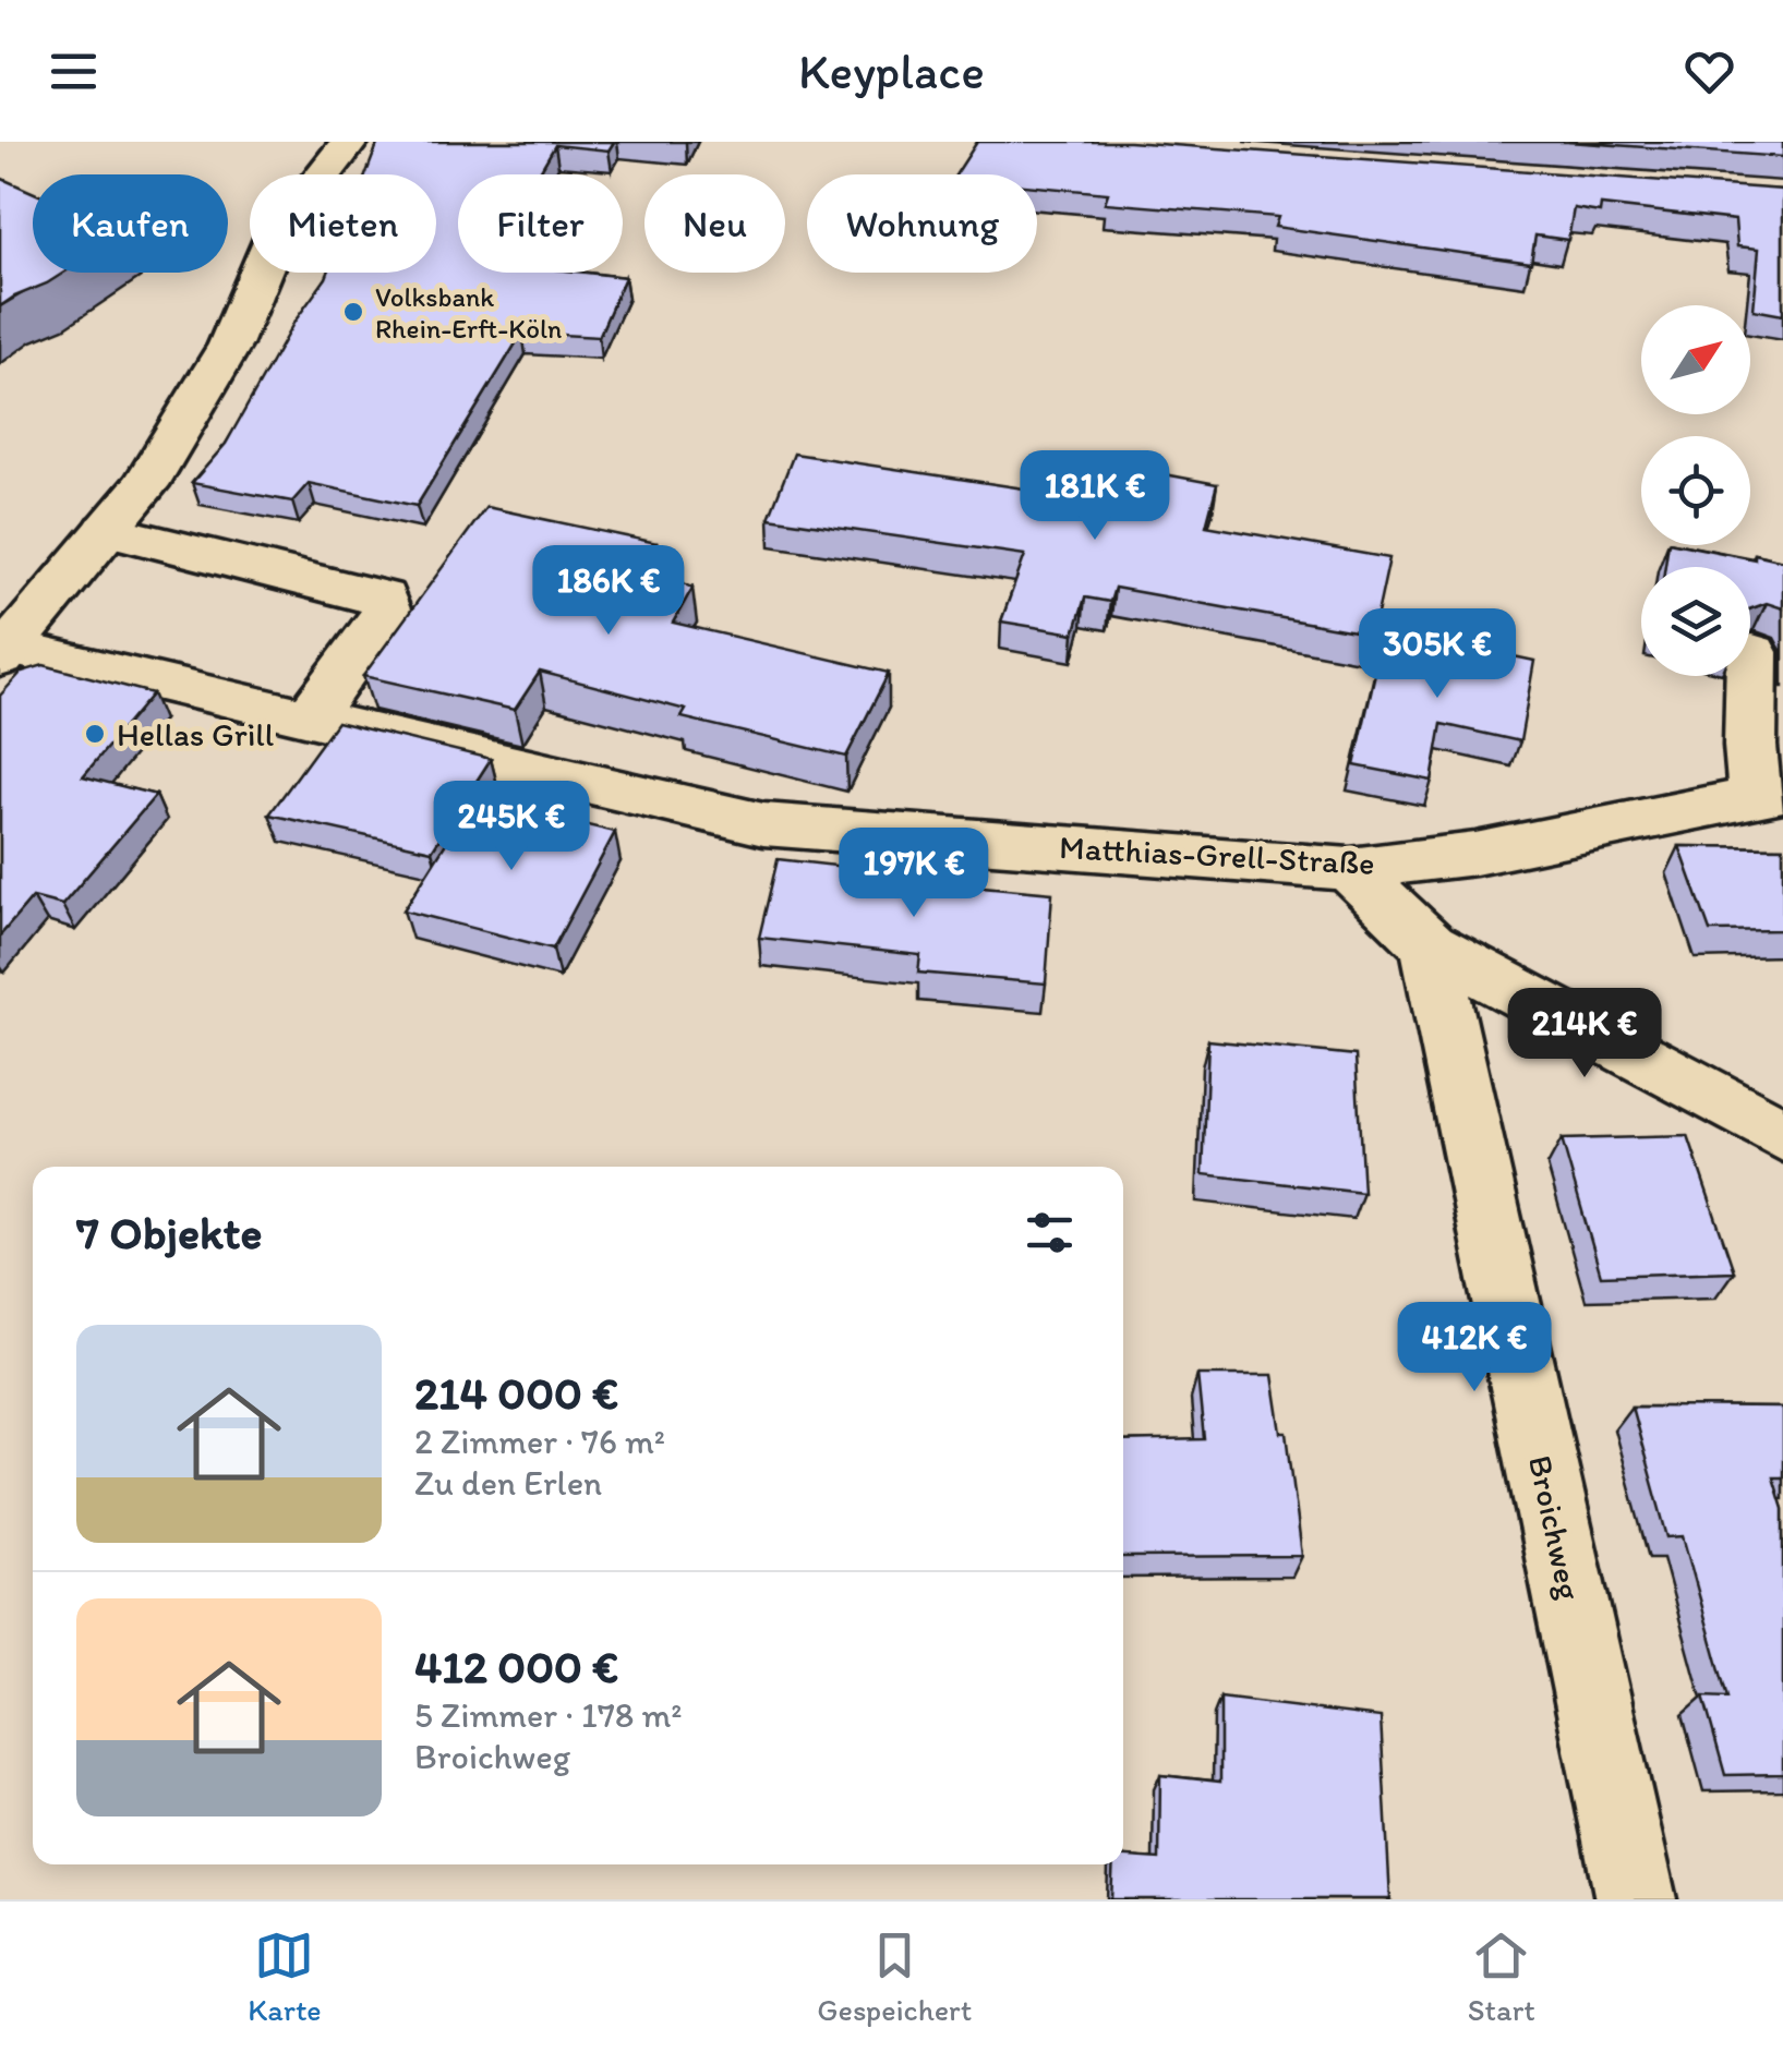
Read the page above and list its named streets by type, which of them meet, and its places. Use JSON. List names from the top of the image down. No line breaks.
{"streets":{"street":["Matthias-Grell-Straße","Broichweg"]},"places":["Volksbank Rhein-Erft-Köln","Hellas Grill"],"north":"top right","page":{"header":"Keyplace","chip":["Kaufen","Mieten","Filter","Neu","Wohnung"],"price":["181K €","186K €","305K €","245K €","197K €","214K €","412K €"],"heading":"7 Objekte","list":[{"name":"214 000 €","note":"2 Zimmer · 76 m² · Zu den Erlen"},{"name":"412 000 €","note":"5 Zimmer · 178 m² · Broichweg"}],"tabs":["Karte","Gespeichert","Start"]}}
